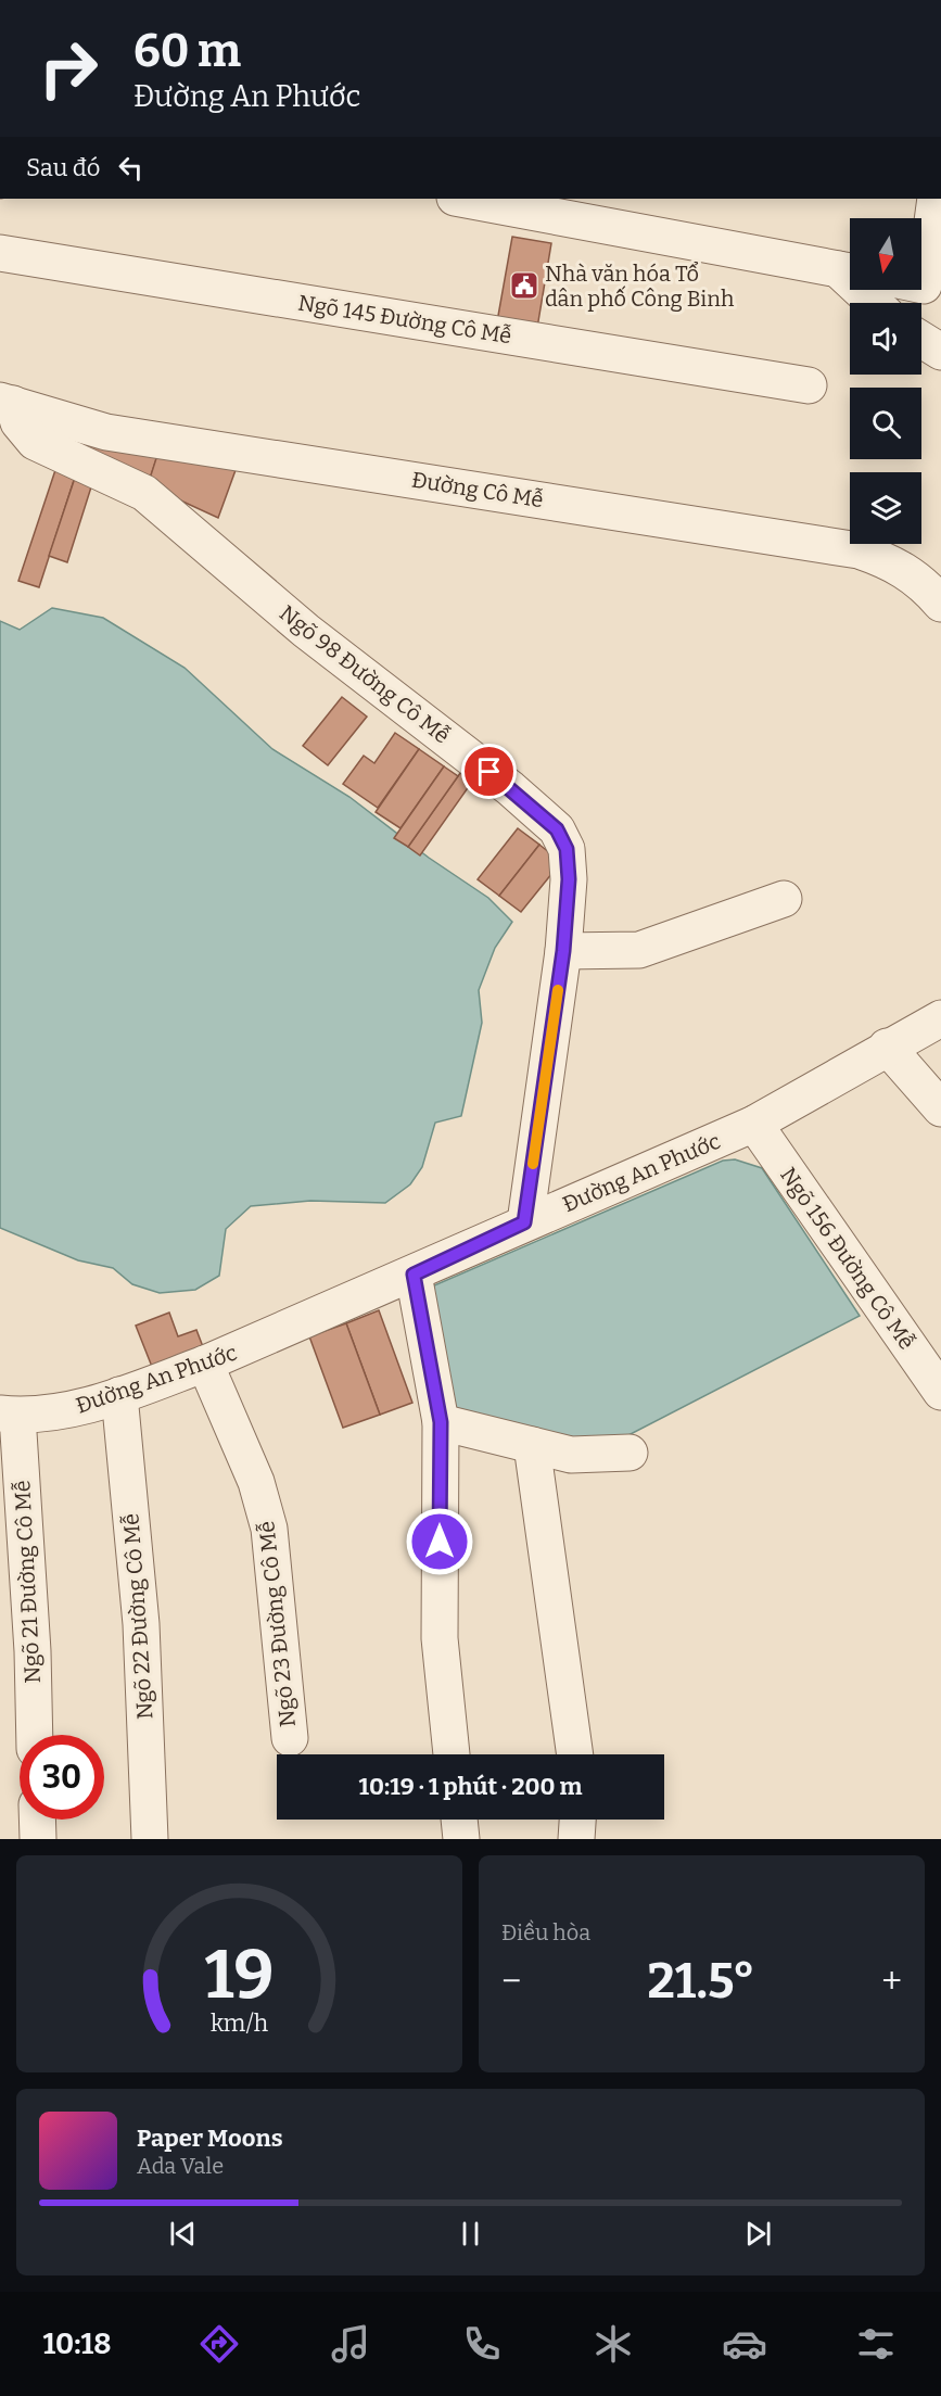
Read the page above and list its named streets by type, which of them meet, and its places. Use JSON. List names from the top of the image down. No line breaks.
{"streets":{"street":["Ngõ 145 Đường Cô Mễ","Đường Cô Mễ","Ngõ 98 Đường Cô Mễ","Đường An Phước","Ngõ 156 Đường Cô Mễ","Ngõ 21 Đường Cô Mễ","Ngõ 22 Đường Cô Mễ","Ngõ 23 Đường Cô Mễ"]},"crossings":[["Đường Cô Mễ","Ngõ 98 Đường Cô Mễ"],["Ngõ 98 Đường Cô Mễ","Đường An Phước"],["Đường An Phước","Ngõ 156 Đường Cô Mễ"],["Đường An Phước","Ngõ 21 Đường Cô Mễ"],["Đường An Phước","Ngõ 22 Đường Cô Mễ"],["Đường An Phước","Ngõ 23 Đường Cô Mễ"]],"places":{"public building":["Nhà văn hóa Tổ dân phố Công Binh"]},"north":"bottom","page":{"turn":["60 m","Đường An Phước"],"then":"Sau đó","limit":"30","trip":"10:19 · 1 phút · 200 m","tile":"Điều hòa","heat":["−","21.5°","+"],"song":["Paper Moons","Ada Vale"],"tabs":"10:18","gauge":["19","km/h"]}}
